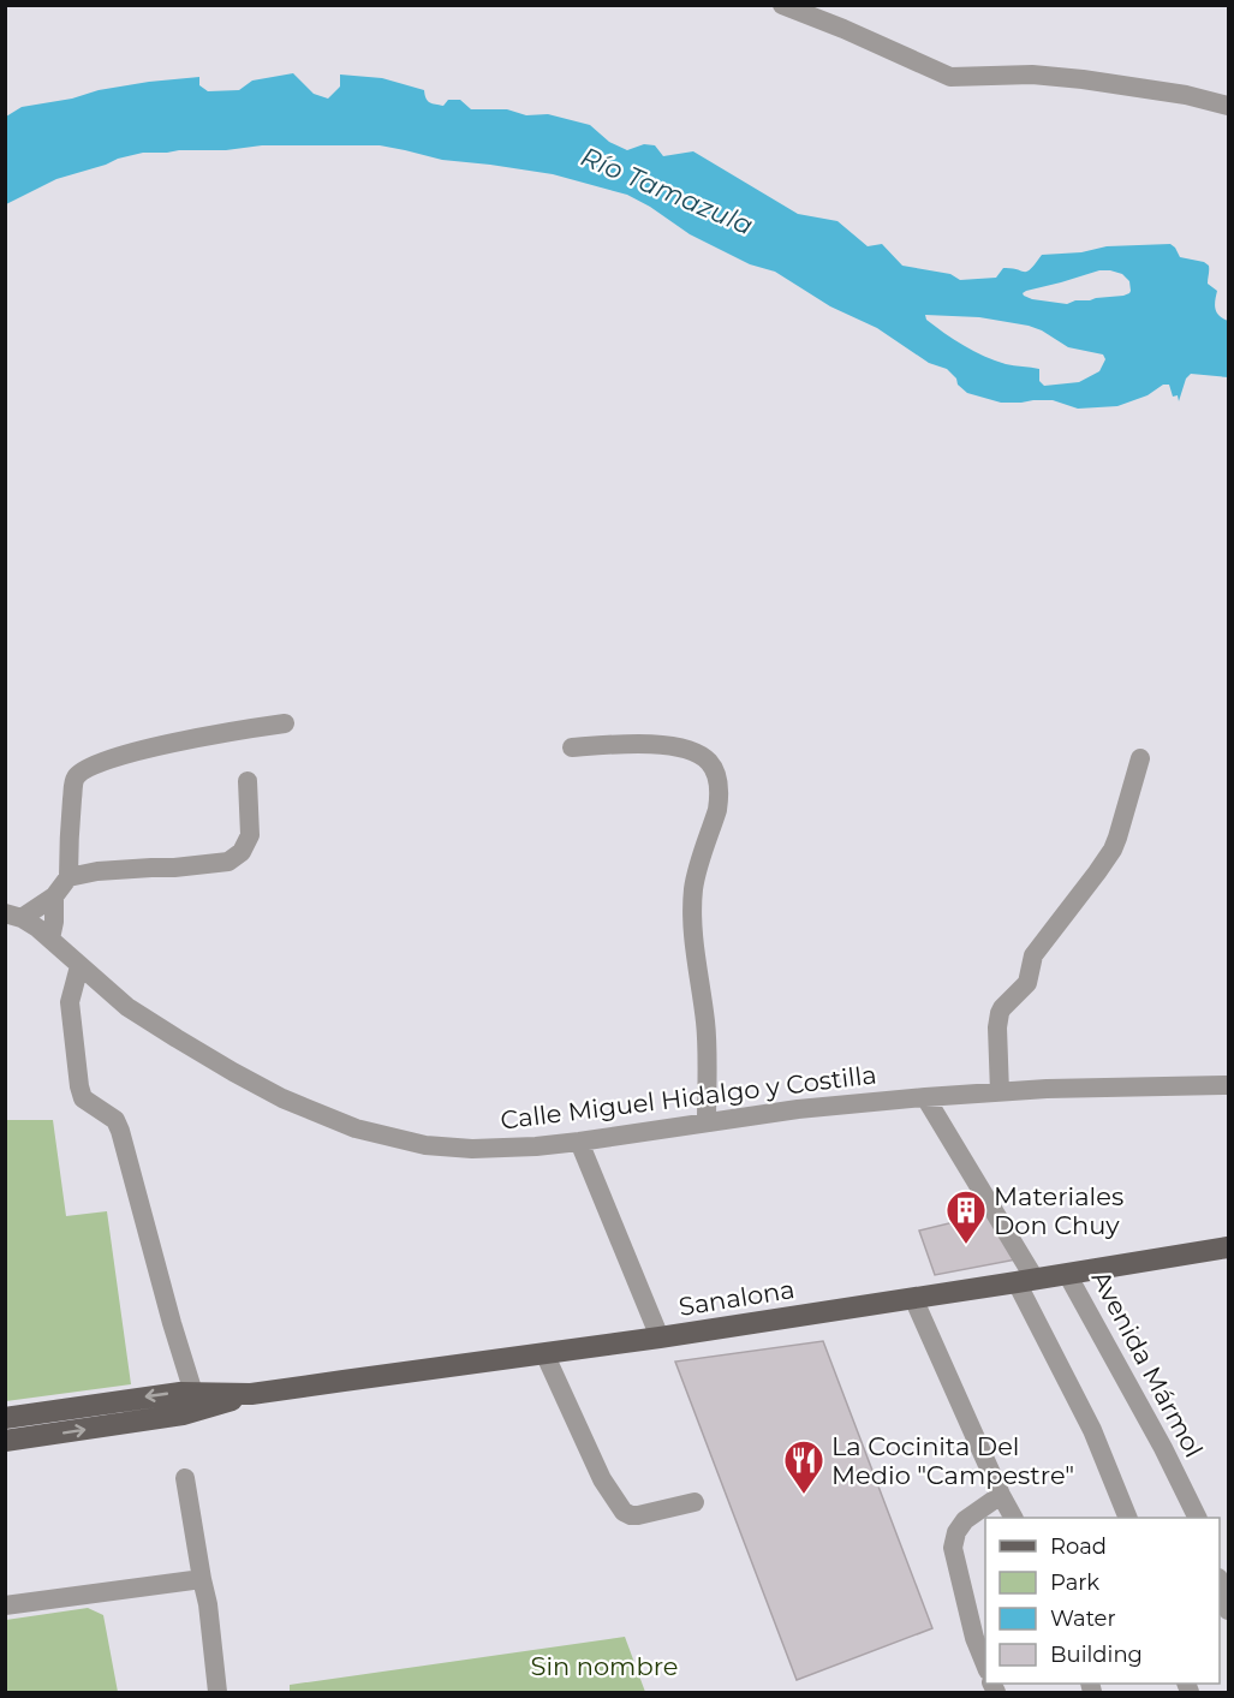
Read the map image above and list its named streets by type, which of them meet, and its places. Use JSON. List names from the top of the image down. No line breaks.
{"streets":{"main road":["Sanalona"],"street":["Calle Miguel Hidalgo y Costilla","Avenida Mármol"]},"crossings":[["Sanalona","Avenida Mármol"]],"water":["Río Tamazula"],"parks":["Sin nombre"],"places":{"building":["Materiales Don Chuy"],"restaurant":["La Cocinita Del Medio \"Campestre\""]},"legend":["Road","Park","Water","Building"]}
